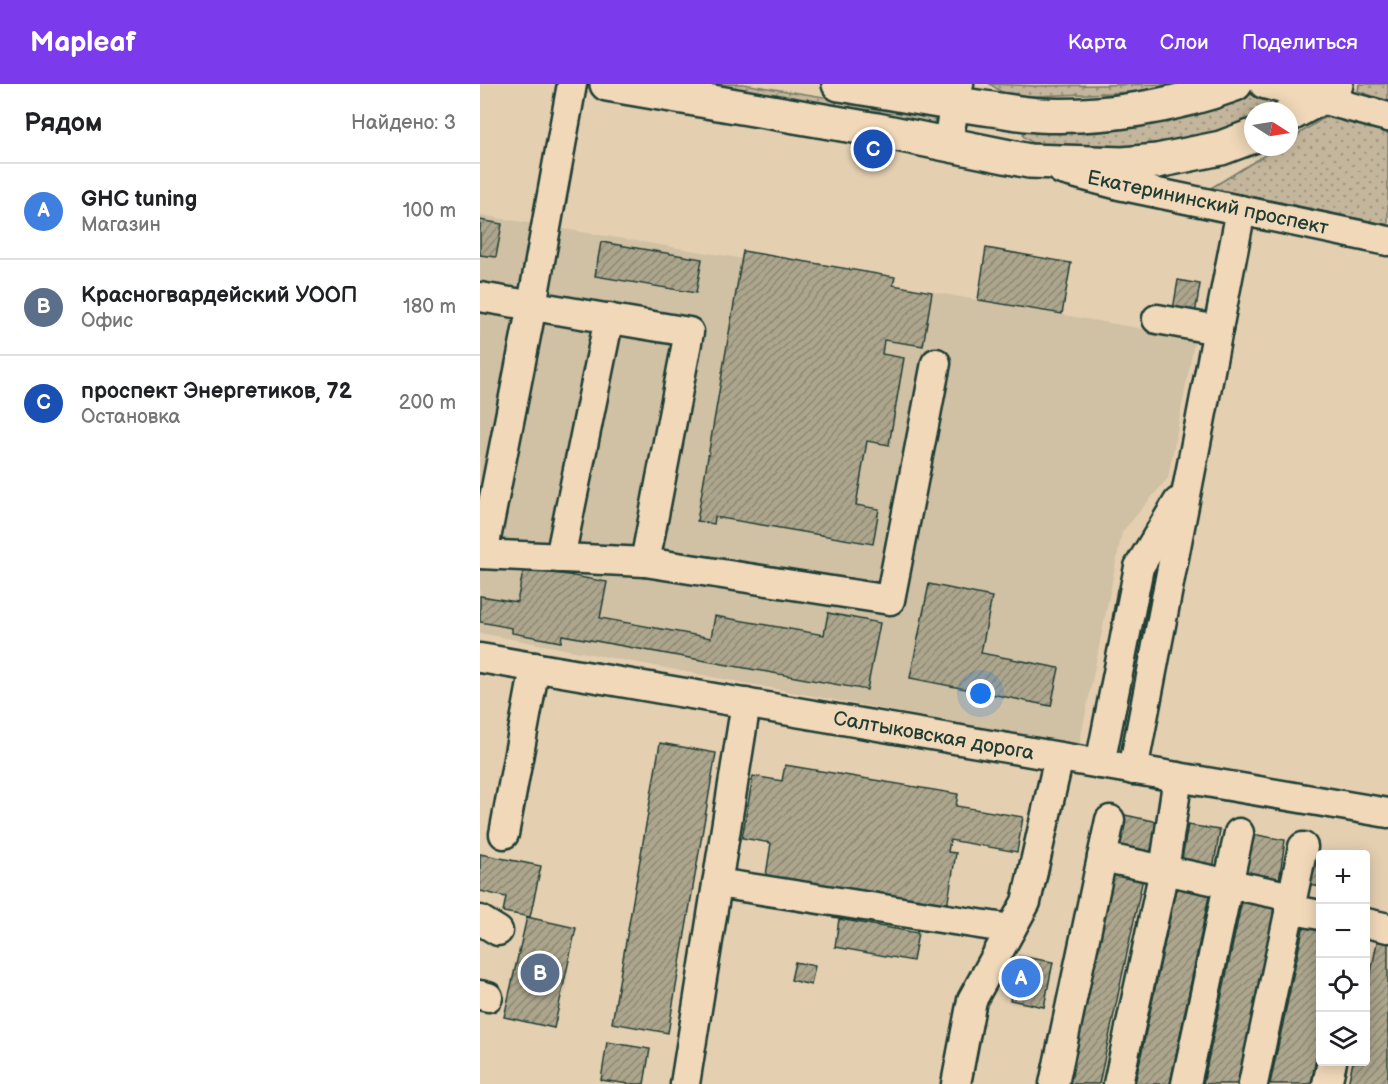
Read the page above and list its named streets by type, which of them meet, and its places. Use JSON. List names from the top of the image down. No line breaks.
{"streets":{"street":["Екатерининский проспект","Салтыковская дорога"]},"north":"right","page":{"header":"Mapleaf","nav":["Карта","Слои","Поделиться"],"heading":["Рядом","Найдено: 3"],"pins":["C","B","A"],"list":[{"mark":"A","name":"GHC tuning","note":"Магазин","value":"100 m"},{"mark":"B","name":"Красногвардейский УООП","note":"Офис","value":"180 m"},{"mark":"C","name":"проспект Энергетиков, 72","note":"Остановка","value":"200 m"}],"map_buttons":["+","−"]}}
